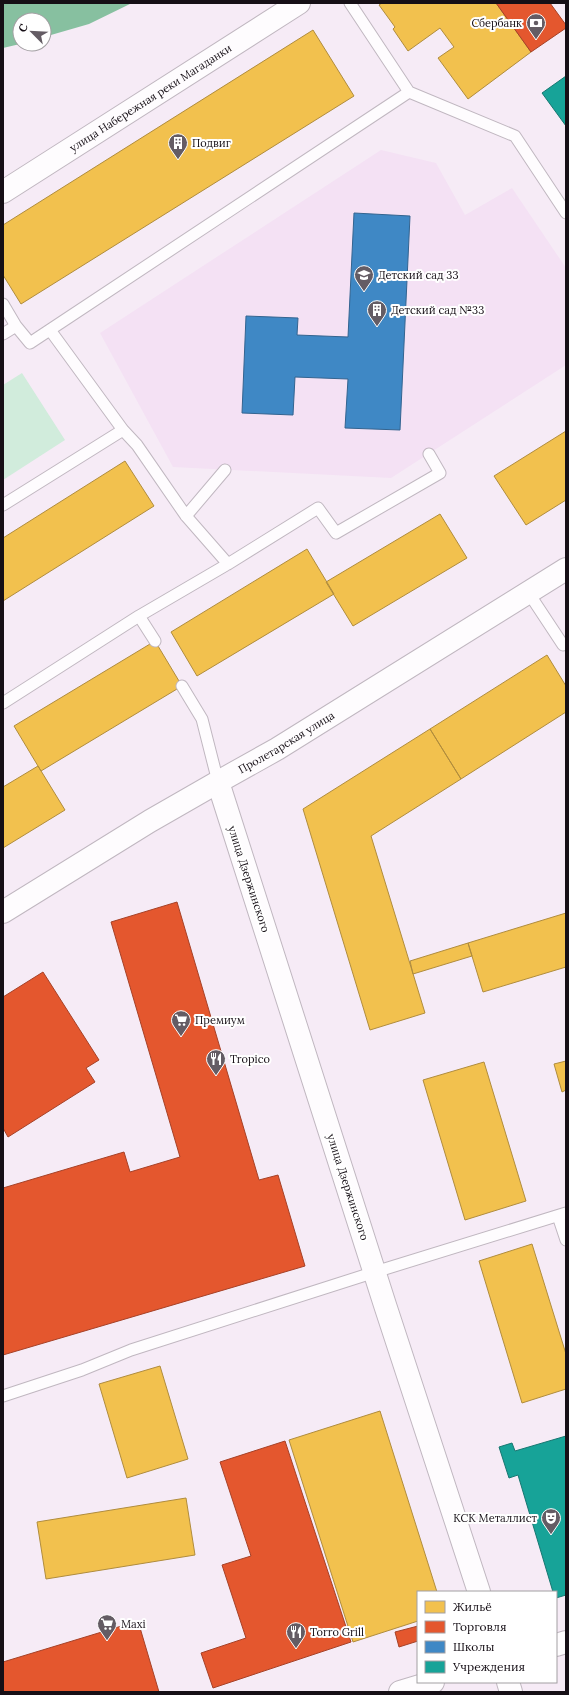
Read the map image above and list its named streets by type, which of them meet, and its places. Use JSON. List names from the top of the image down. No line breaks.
{"streets":{"street":["улица Набережная реки Магаданки","Пролетарская улица","улица Дзержинского"]},"crossings":[["Пролетарская улица","улица Дзержинского"]],"places":{"bank":["Сбербанк"],"building":["Подвиг","Детский сад №33"],"school or university":["Детский сад 33"],"supermarket":["Премиум","Maxi"],"restaurant":["Tropico","Torro Grill"],"theatre":["КСК Металлист"]},"legend":["Жильё","Торговля","Школы","Учреждения"],"north":"top left"}
